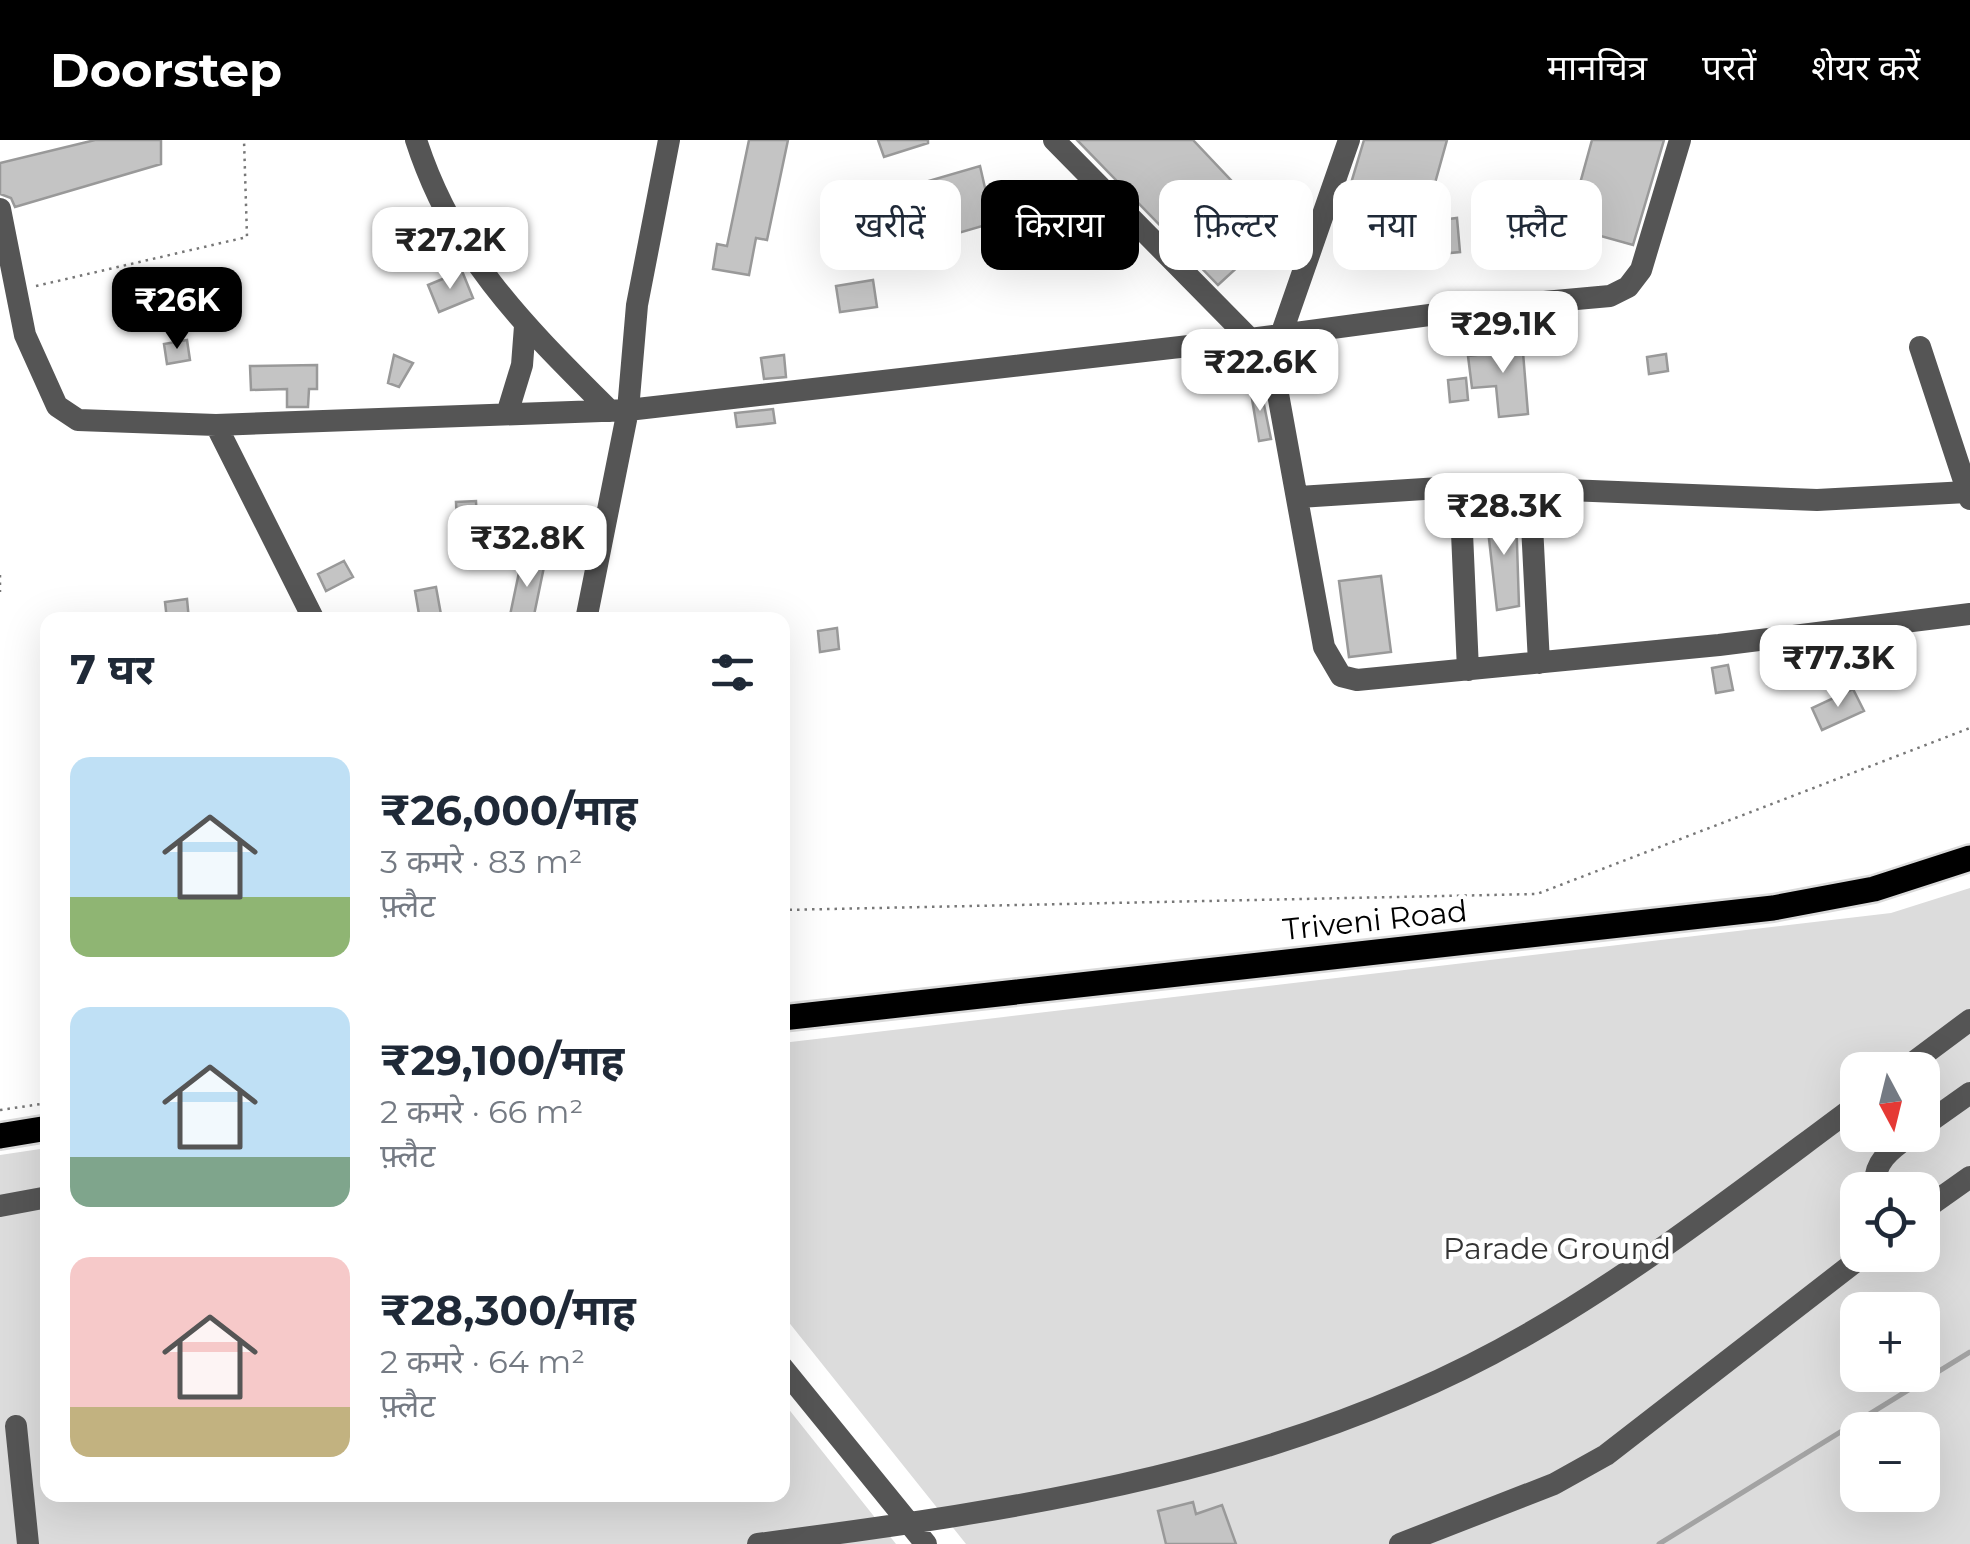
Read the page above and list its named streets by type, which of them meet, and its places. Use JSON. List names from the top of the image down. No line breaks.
{"streets":{"main road":["Triveni Road"]},"parks":["Parade Ground"],"north":"bottom","page":{"header":"Doorstep","nav":["मानचित्र","परतें","शेयर करें"],"chip":["खरीदें","किराया","फ़िल्टर","नया","फ़्लैट"],"price":["₹27.2K","₹26K","₹29.1K","₹22.6K","₹28.3K","₹32.8K","₹77.3K"],"heading":"7 घर","list":[{"name":"₹26,000/माह","note":"3 कमरे · 83 m² · फ़्लैट"},{"name":"₹29,100/माह","note":"2 कमरे · 66 m² · फ़्लैट"},{"name":"₹28,300/माह","note":"2 कमरे · 64 m² · फ़्लैट"}],"map_buttons":["+","−"]}}
